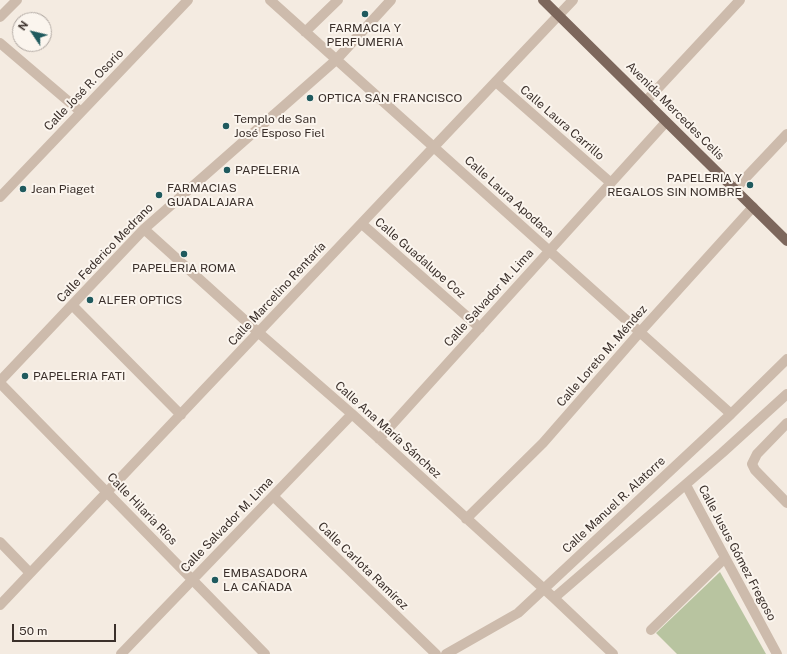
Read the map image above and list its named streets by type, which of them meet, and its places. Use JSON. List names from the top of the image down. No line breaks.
{"streets":{"main road":["Avenida Mercedes Celis"],"street":["Calle José R. Osorio","Calle Laura Carrillo","Calle Laura Apodaca","Calle Federico Medrano","Calle Guadalupe Coz","Calle Marcelino Rentaría","Calle Salvador M. Lima","Calle Loreto M. Méndez","Calle Ana María Sánchez","Calle Manuel R. Alatorre","Calle Hilaria Ríos","Calle Jusus Gómez Fregoso","Calle Carlota Ramírez"]},"crossings":[["Avenida Mercedes Celis","Calle Marcelino Rentaría"],["Avenida Mercedes Celis","Calle Salvador M. Lima"],["Avenida Mercedes Celis","Calle Loreto M. Méndez"],["Calle Laura Carrillo","Calle Marcelino Rentaría"],["Calle Laura Carrillo","Calle Salvador M. Lima"],["Calle Laura Apodaca","Calle Federico Medrano"],["Calle Laura Apodaca","Calle Marcelino Rentaría"],["Calle Laura Apodaca","Calle Salvador M. Lima"],["Calle Laura Apodaca","Calle Loreto M. Méndez"],["Calle Laura Apodaca","Calle Manuel R. Alatorre"],["Calle Federico Medrano","Calle Ana María Sánchez"],["Calle Federico Medrano","Calle Hilaria Ríos"],["Calle Guadalupe Coz","Calle Marcelino Rentaría"],["Calle Guadalupe Coz","Calle Salvador M. Lima"],["Calle Marcelino Rentaría","Calle Ana María Sánchez"],["Calle Marcelino Rentaría","Calle Hilaria Ríos"],["Calle Salvador M. Lima","Calle Ana María Sánchez"],["Calle Salvador M. Lima","Calle Hilaria Ríos"],["Calle Salvador M. Lima","Calle Carlota Ramírez"],["Calle Loreto M. Méndez","Calle Ana María Sánchez"],["Calle Ana María Sánchez","Calle Manuel R. Alatorre"]],"places":["FARMACIA Y PERFUMERIA","OPTICA SAN FRANCISCO","Templo de San José Esposo Fiel","PAPELERIA","PAPELERIA Y REGALOS SIN NOMBRE","Jean Piaget","FARMACIAS GUADALAJARA","PAPELERIA ROMA","ALFER OPTICS","PAPELERIA FATI","EMBASADORA LA CAÑADA"],"scale_bar":"50 m","north":"top left"}
